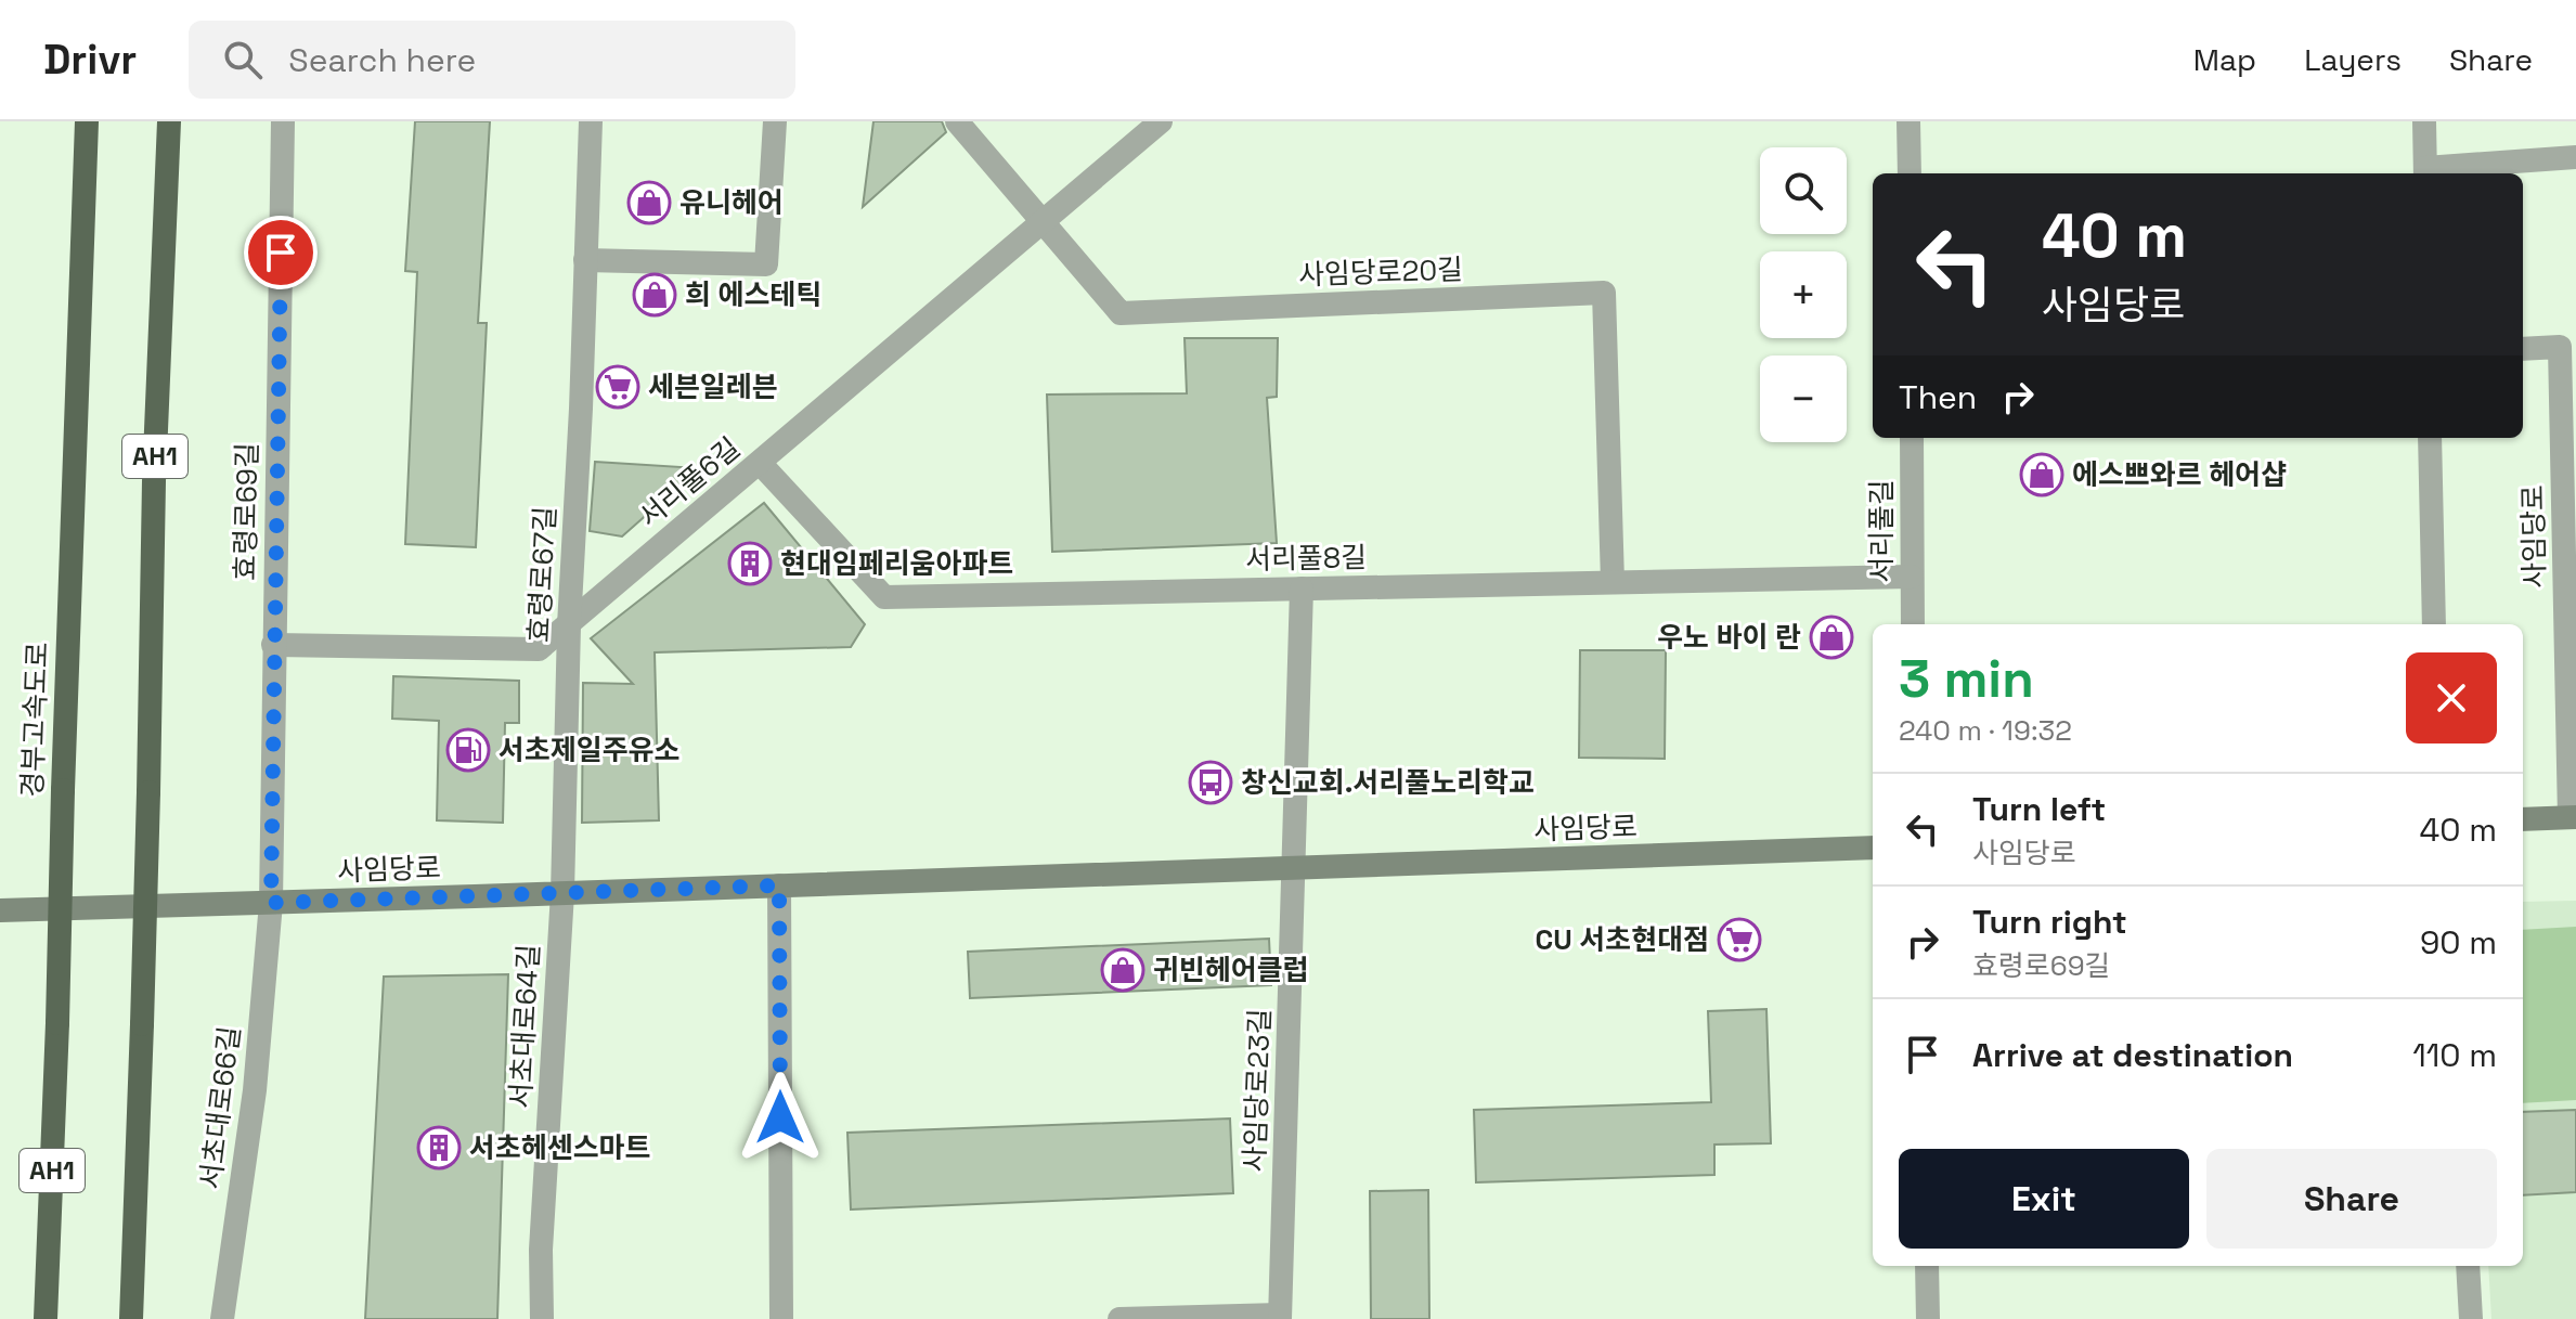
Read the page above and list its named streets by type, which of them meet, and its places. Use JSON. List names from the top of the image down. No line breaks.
{"streets":{"highway":["AH1","경부고속도로"],"main road":["사임당로"],"street":["사임당로20길","서리풀6길","효령로69길","서리풀길","서리풀8길","효령로67길","서초대로64길","사임당로23길","서초대로66길"]},"crossings":[["사임당로20길","서리풀6길"],["사임당로20길","서리풀8길"],["서리풀6길","효령로69길"],["서리풀6길","서리풀8길"],["서리풀6길","효령로67길"],["효령로69길","사임당로"],["효령로69길","서초대로66길"],["서리풀길","서리풀8길"],["사임당로","효령로67길"],["사임당로","서초대로64길"],["사임당로","사임당로23길"],["사임당로","서초대로66길"],["효령로67길","서초대로64길"]],"places":{"shop":["유니헤어","희 에스테틱","에스쁘와르 헤어샵","우노 바이 란","귀빈헤어클럽"],"supermarket":["세븐일레븐","CU 서초현대점"],"building":["현대임페리움아파트","서초헤센스마트"],"fuel station":["서초제일주유소"],"bus stop":["창신교회.서리풀노리학교"]},"page":{"header":"Drivr","search":"Search here","nav":["Map","Layers","Share"],"map_buttons":["+","−"],"turn":["40 m","사임당로"],"then":"Then","heading":["3 min","240 m · 19:32"],"list":[{"name":"Turn left","note":"사임당로","value":"40 m"},{"name":"Turn right","note":"효령로69길","value":"90 m"},{"name":"Arrive at destination","value":"110 m"}],"buttons":["Exit","Share"]}}
